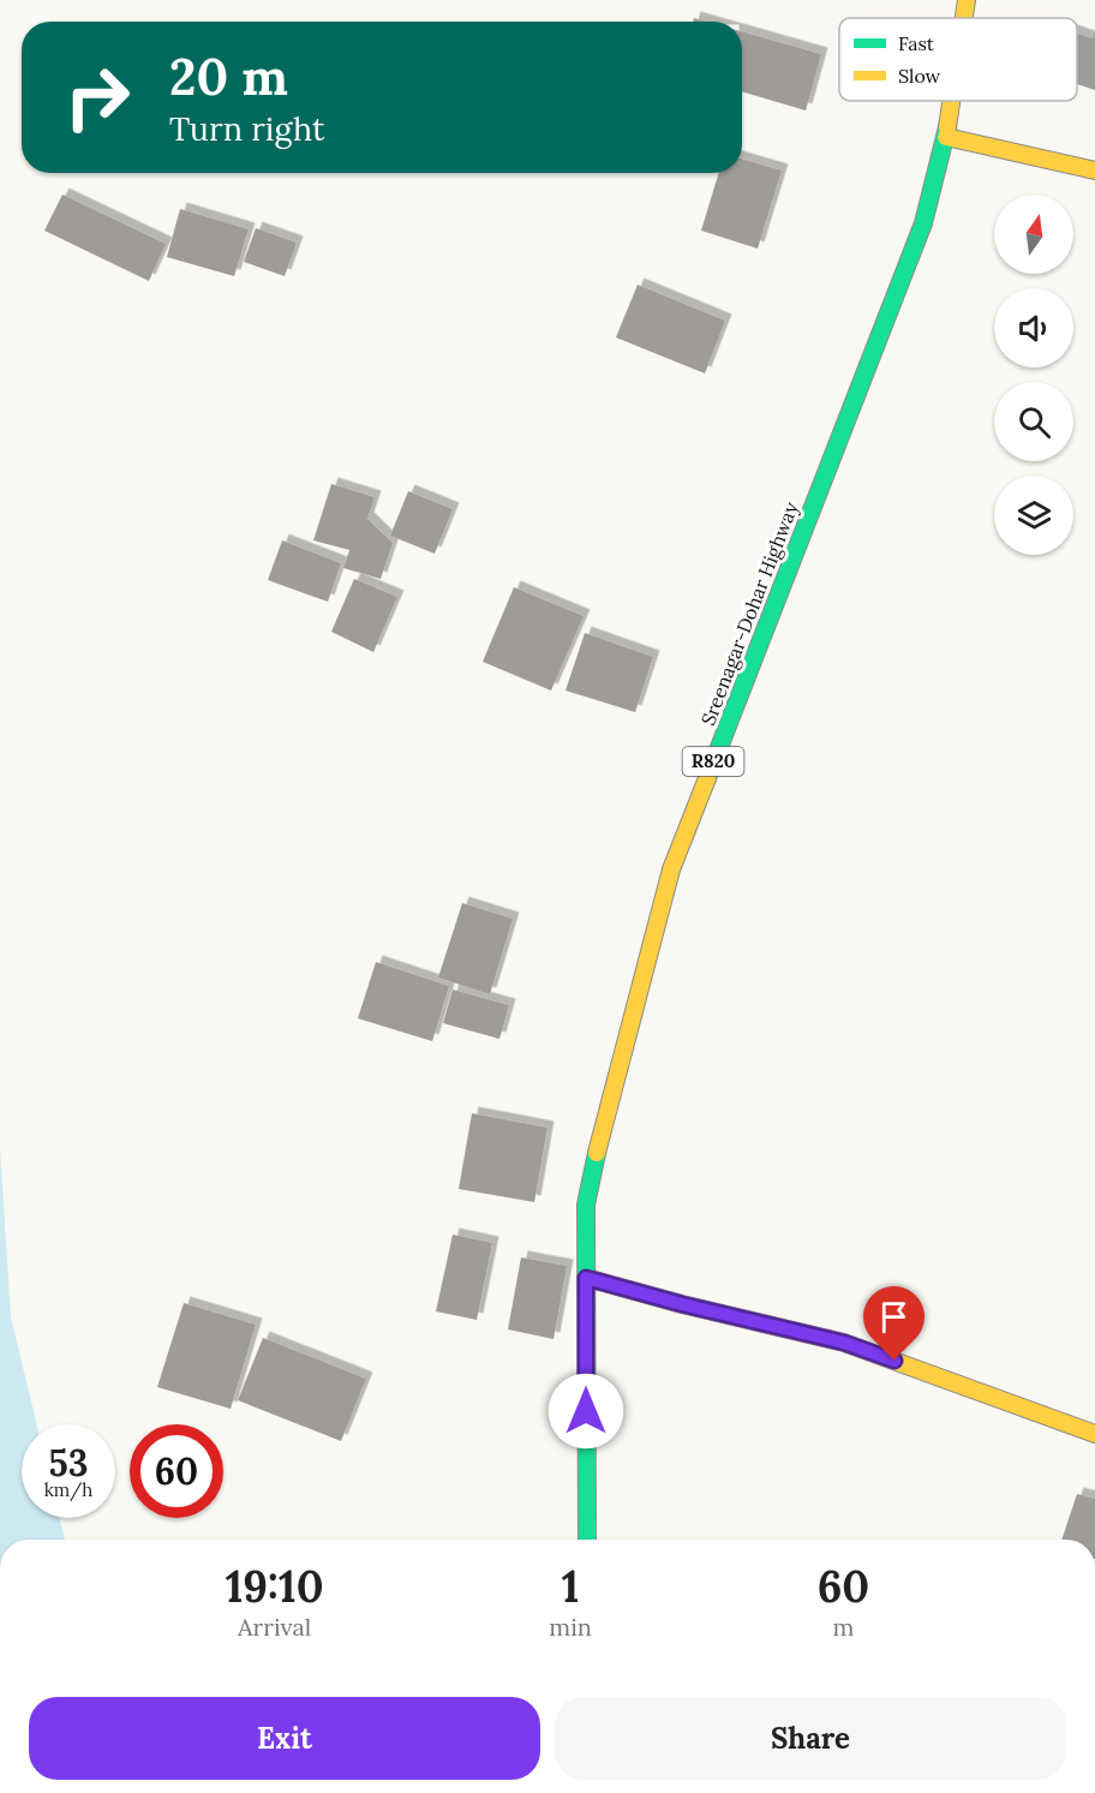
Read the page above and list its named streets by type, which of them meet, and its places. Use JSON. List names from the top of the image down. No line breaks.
{"streets":{"main road":["Sreenagar-Dohar Highway","R820"]},"legend":["Fast","Slow"],"north":"top","page":{"turn":["20 m","Turn right"],"speed":"53 km/h","limit":"60","eta":["19:10","Arrival","1","min","60","m"],"buttons":["Exit","Share"]}}
